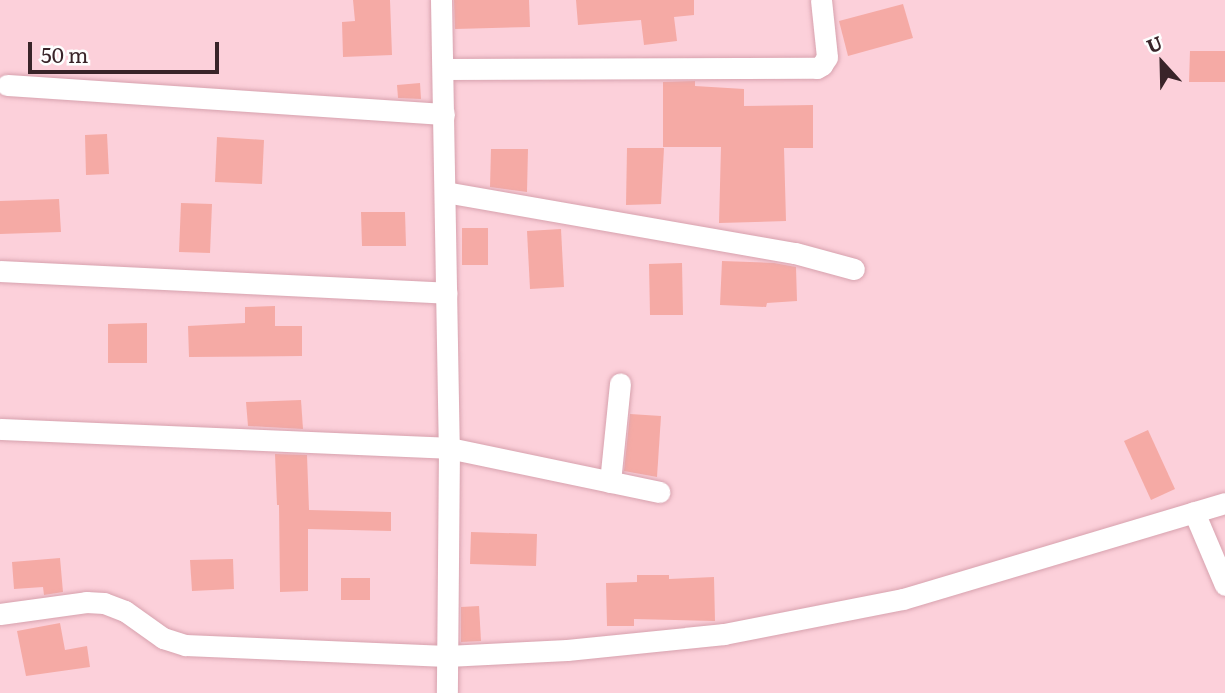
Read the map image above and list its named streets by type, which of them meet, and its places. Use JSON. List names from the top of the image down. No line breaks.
{"scale_bar":"50 m","north":"top"}
